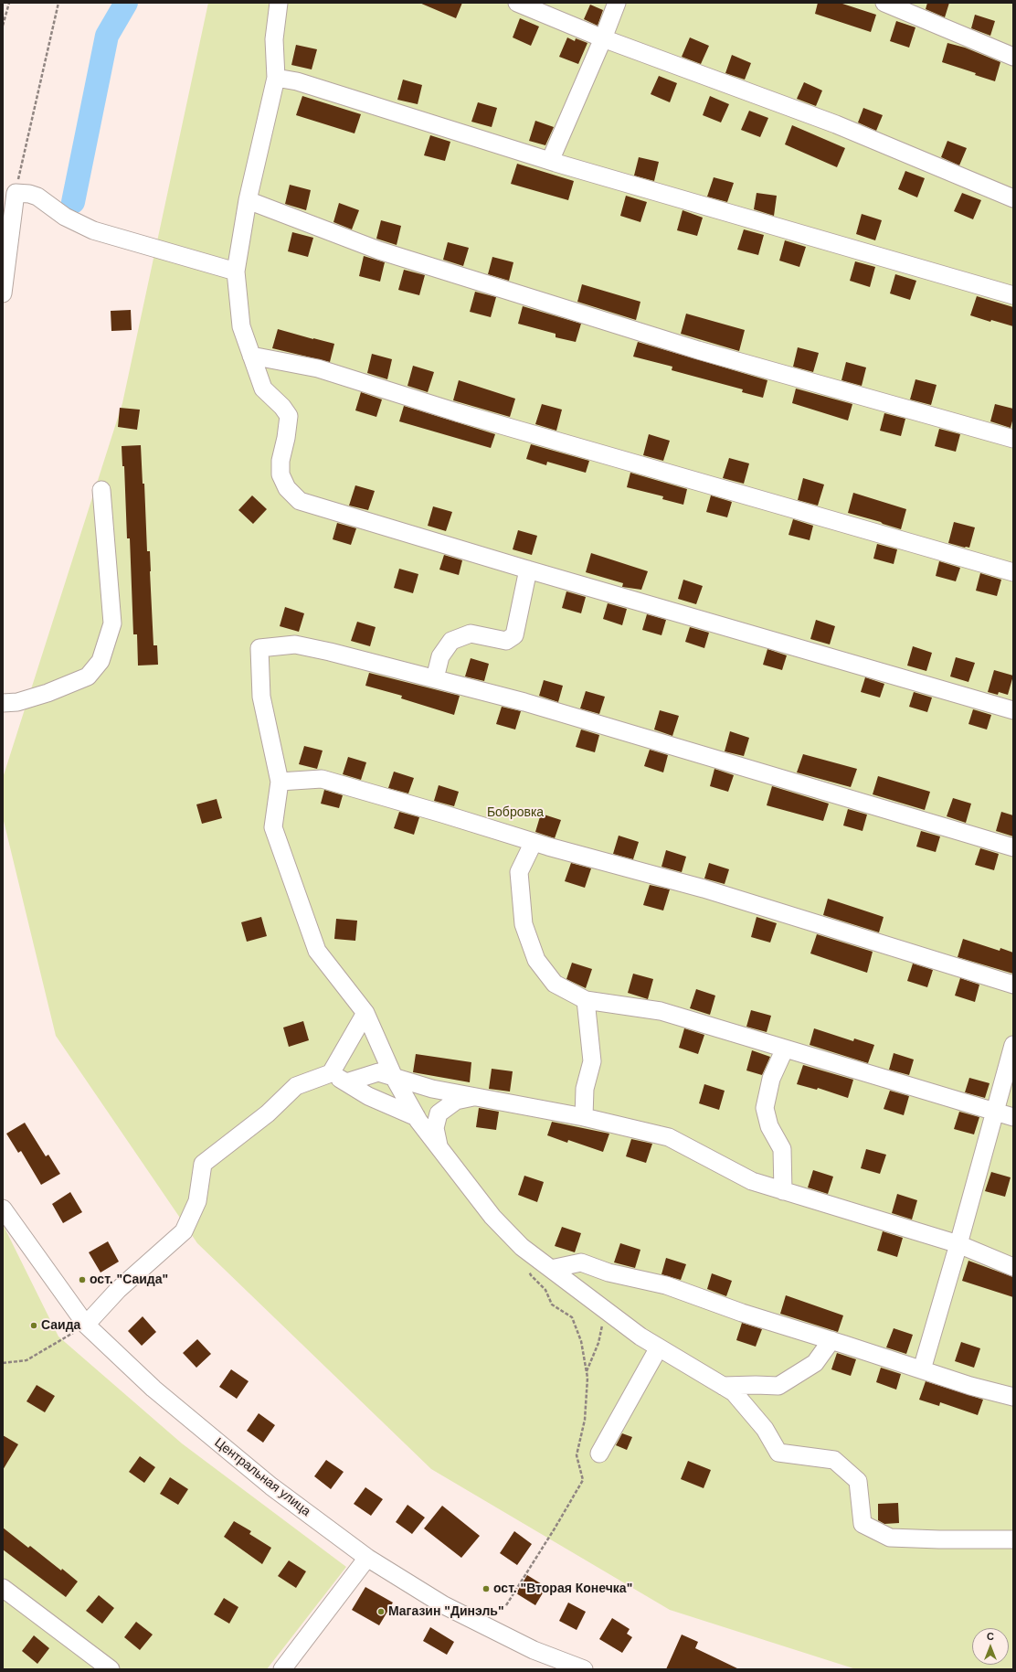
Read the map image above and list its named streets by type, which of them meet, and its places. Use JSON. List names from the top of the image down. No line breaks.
{"streets":{"street":["Центральная улица"]},"parks":["Бобровка"],"places":["ост. \"Саида\"","Саида","ост. \"Вторая Конечка\"","Магазин \"Динэль\""],"north":"top"}
